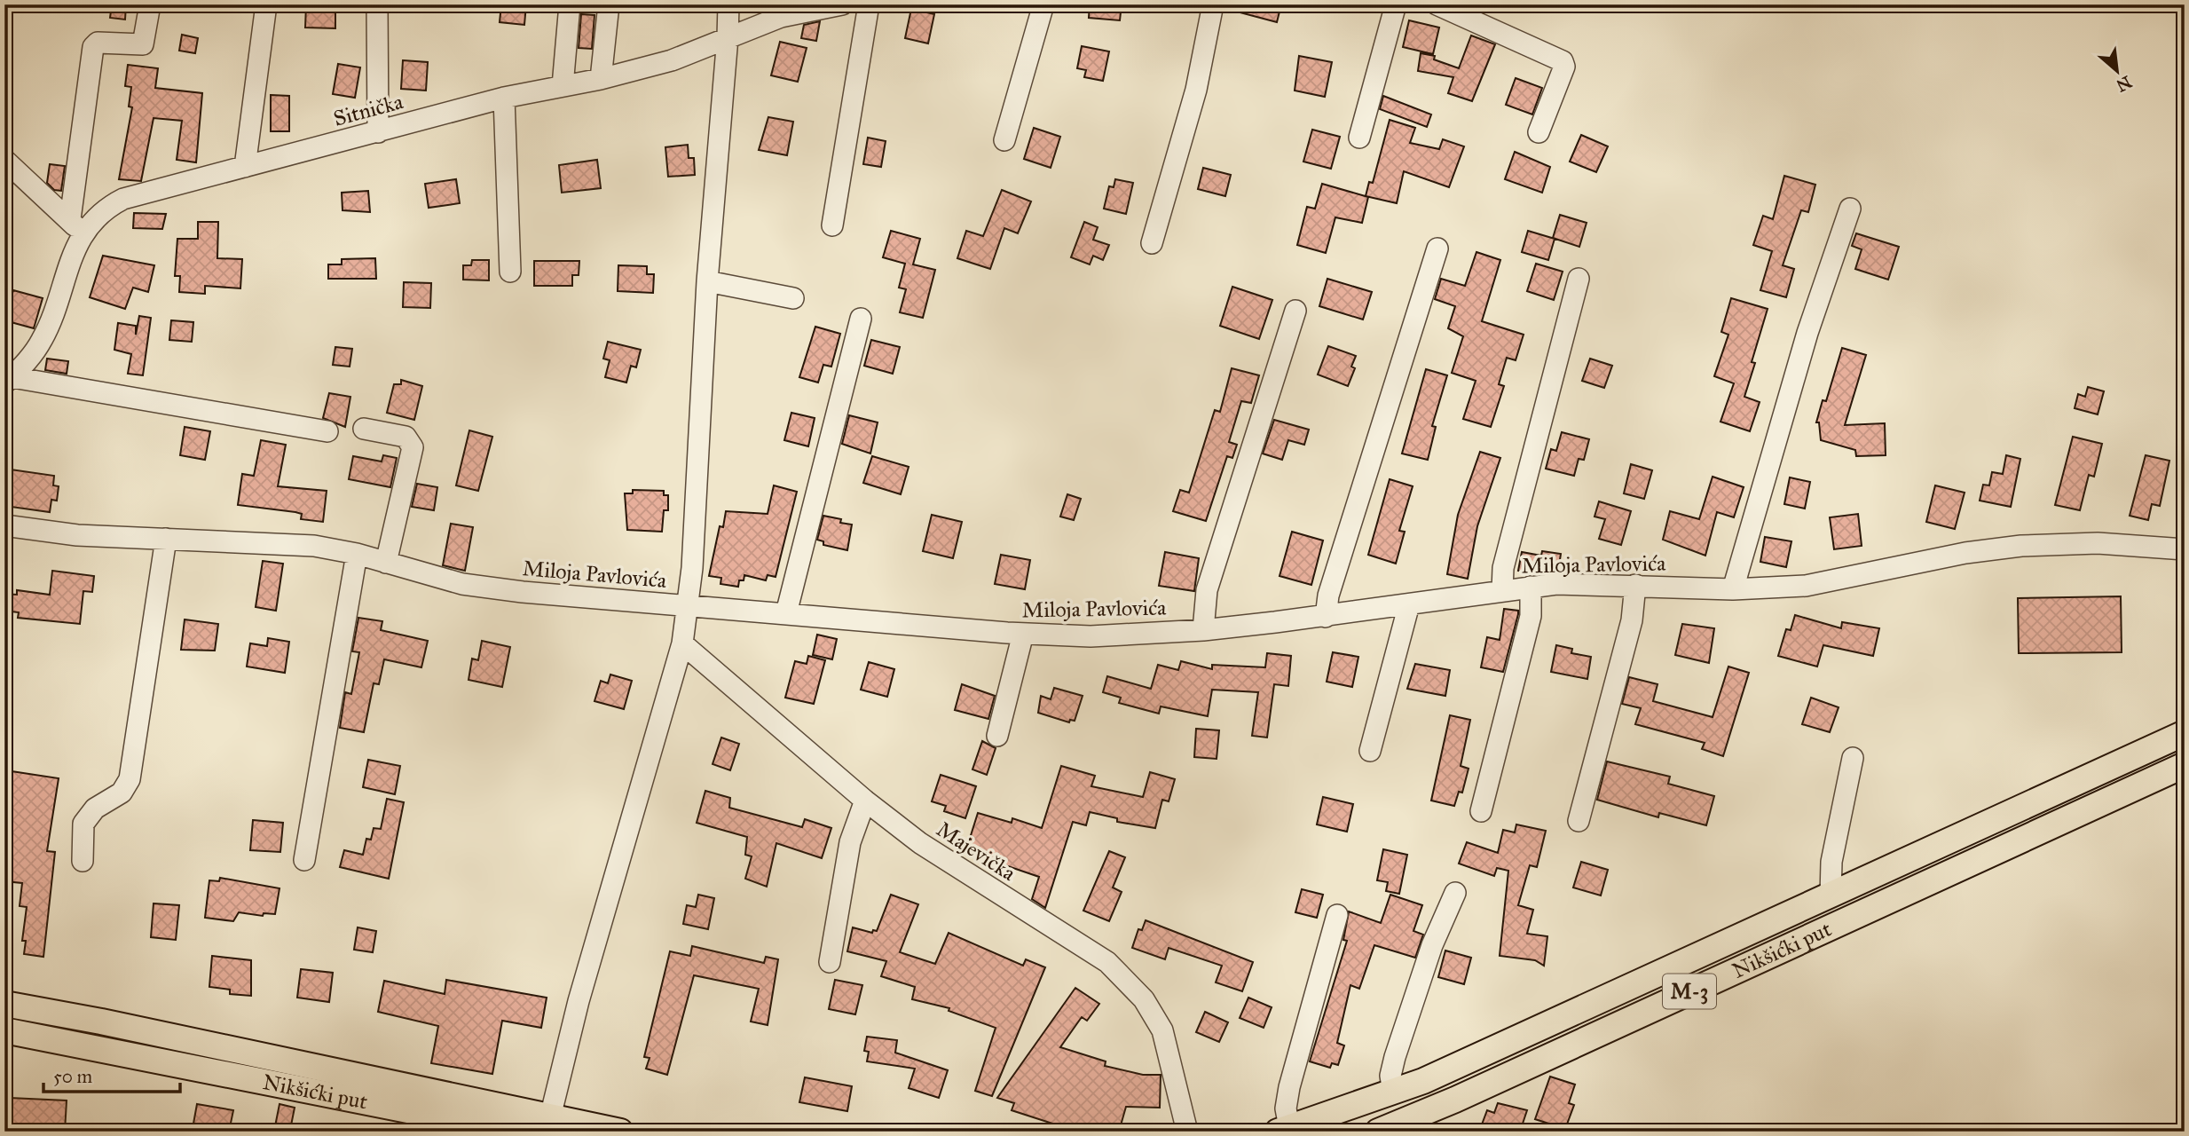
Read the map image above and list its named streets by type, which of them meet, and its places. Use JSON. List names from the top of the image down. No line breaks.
{"streets":{"main road":["Nikšićki put","M-3"],"street":["Sitnička","Miloja Pavlovića","Majevička"]},"scale_bar":"50 m","north":"bottom right"}
